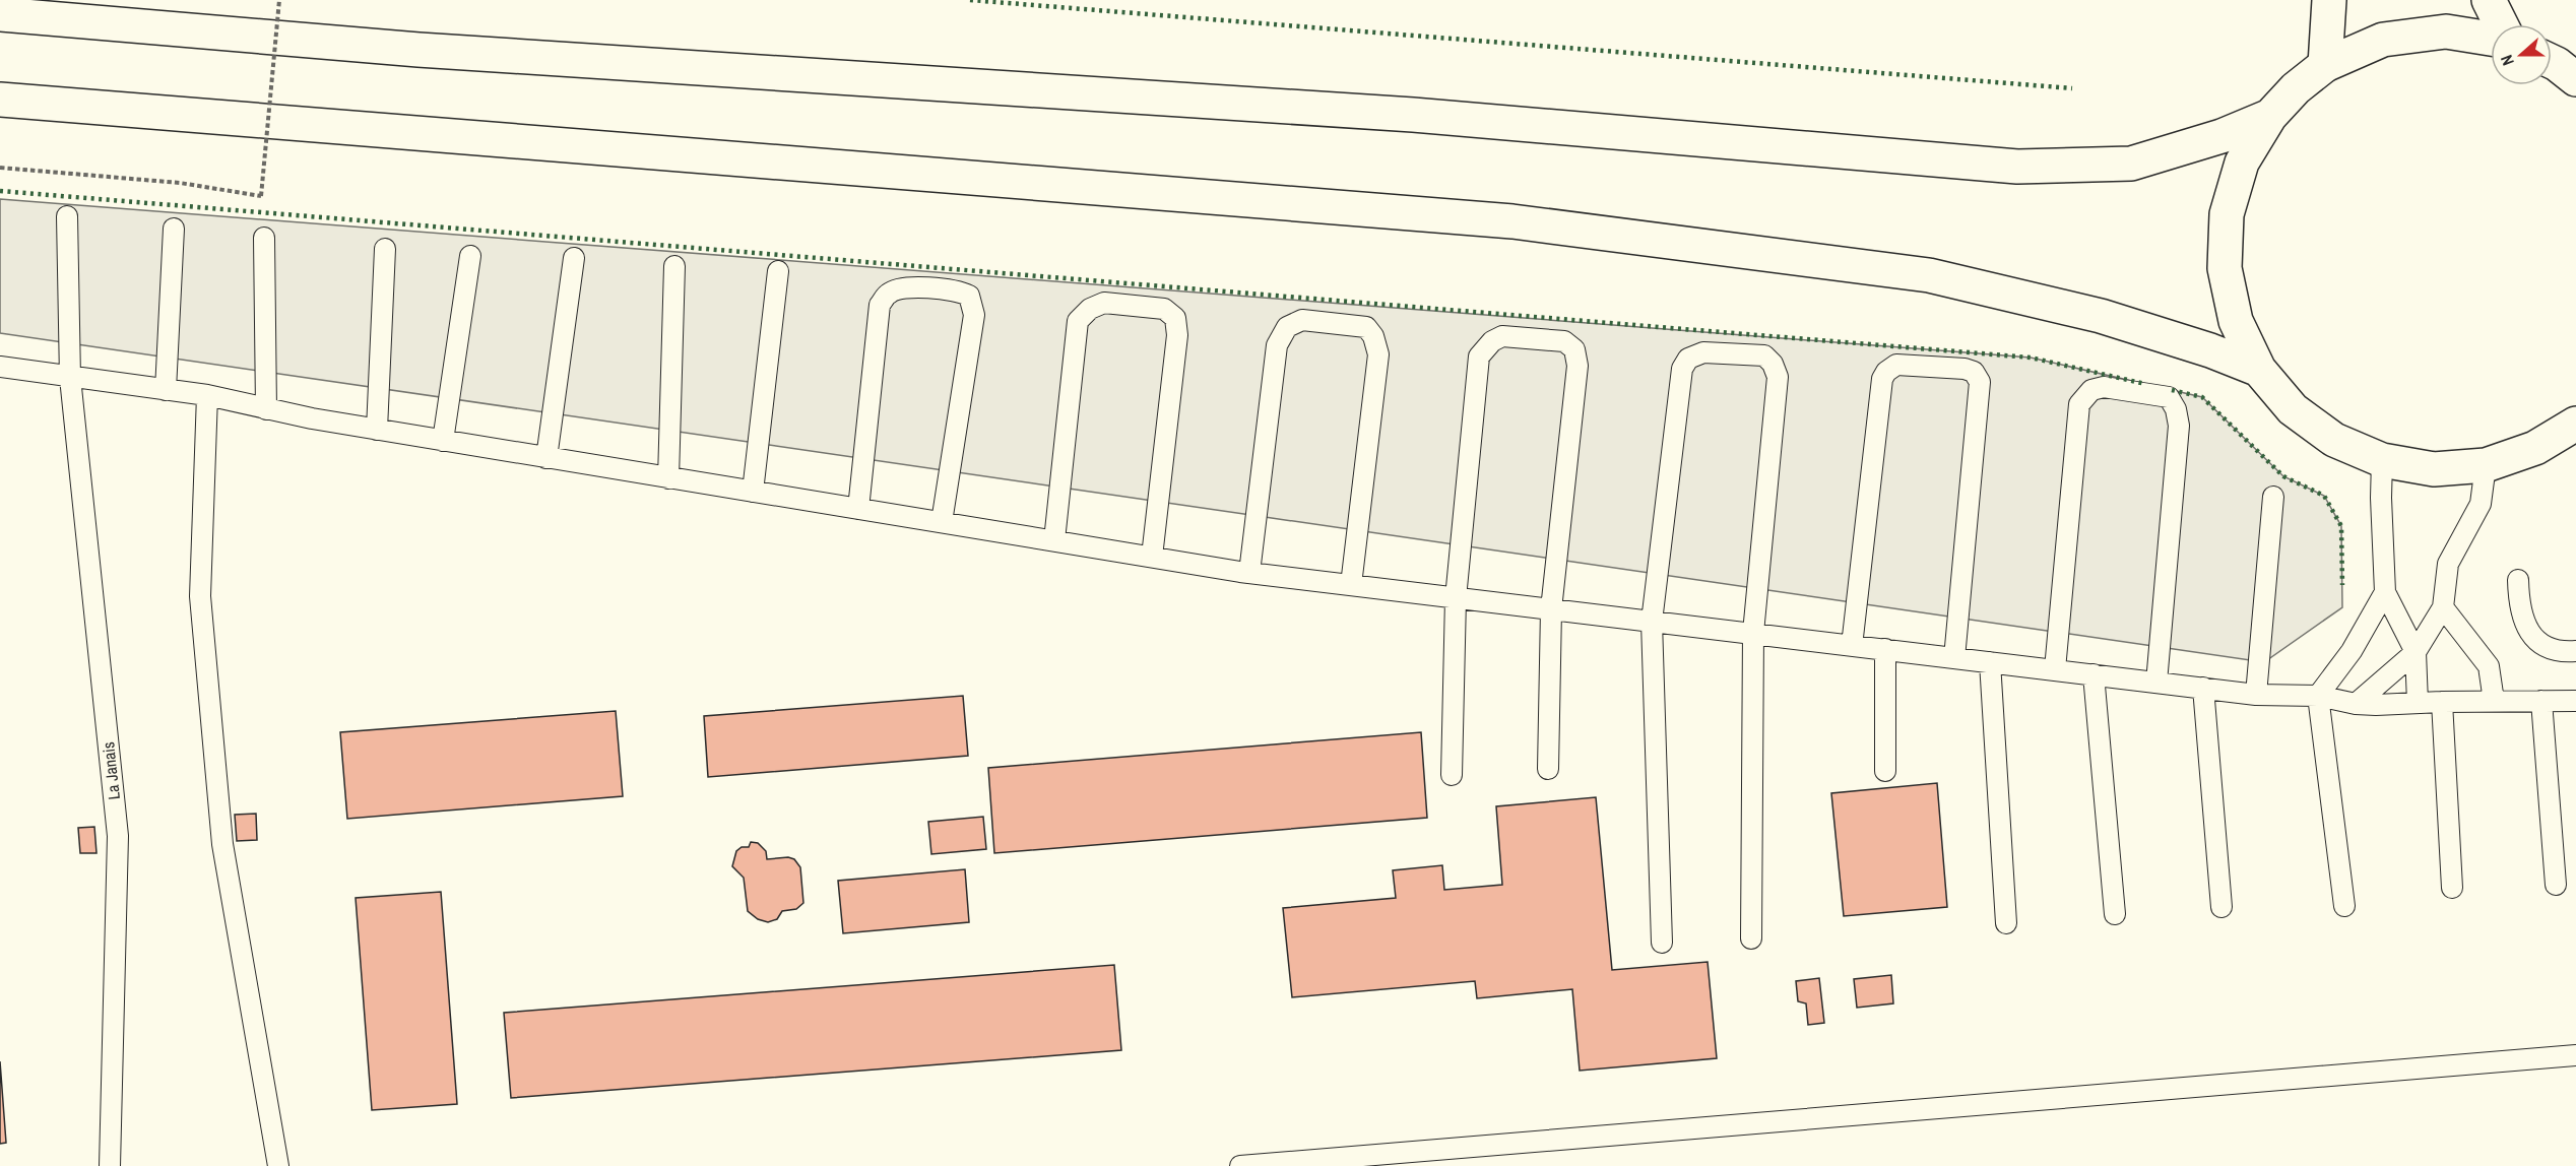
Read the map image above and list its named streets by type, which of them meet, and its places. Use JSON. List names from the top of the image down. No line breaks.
{"streets":{"lane":["La Janais"]},"north":"left"}
